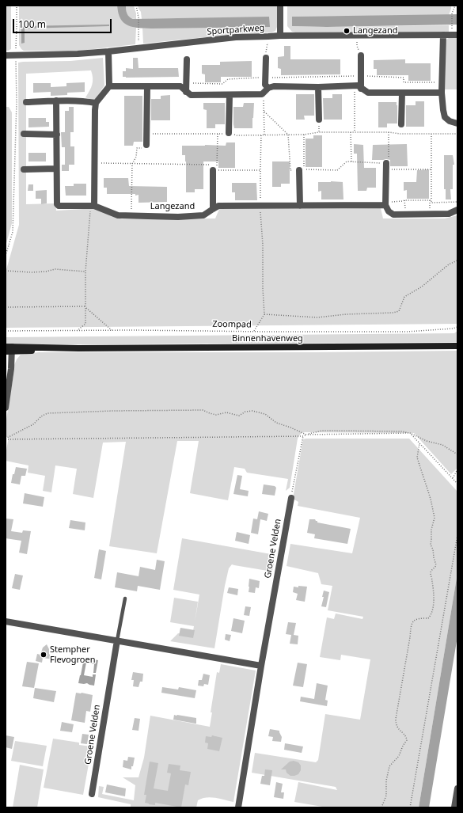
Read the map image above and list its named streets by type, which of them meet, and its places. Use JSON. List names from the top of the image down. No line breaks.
{"streets":{"street":["Sportparkweg","Langezand","Binnenhavenweg","Groene Velden"],"path":["Zoompad"]},"places":["Langezand","Stempher Flevogroen"],"scale_bar":"100 m"}
